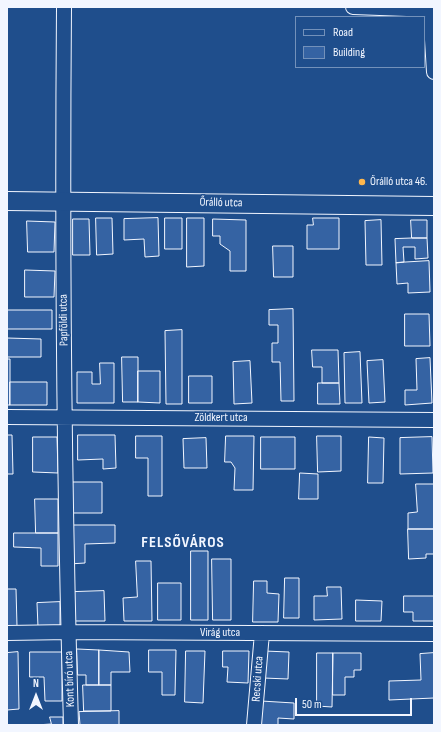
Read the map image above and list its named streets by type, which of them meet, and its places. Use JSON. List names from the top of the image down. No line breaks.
{"streets":{"street":["Őrálló utca","Papföldi utca","Zöldkert utca","Virág utca","Kont bíró utca","Recski utca"]},"crossings":[["Őrálló utca","Papföldi utca"],["Papföldi utca","Zöldkert utca"],["Papföldi utca","Virág utca"],["Papföldi utca","Kont bíró utca"],["Virág utca","Kont bíró utca"],["Virág utca","Recski utca"]],"districts":["FELSŐVÁROS"],"places":["Őrálló utca 46."],"legend":["Road","Building"],"scale_bar":"50 m","north":"top"}
